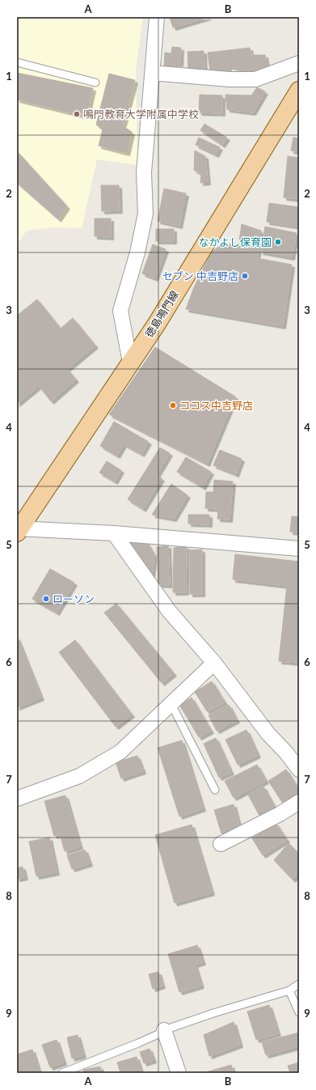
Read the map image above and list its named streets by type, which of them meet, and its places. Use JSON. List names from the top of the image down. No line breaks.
{"streets":{"main road":["徳島鳴門線"]},"places":["鳴門教育大学附属中学校","なかよし保育園","セブン 中吉野店","ココス中吉野店","ローソン"],"grid":{"columns":["A","B"],"rows":["1","2","3","4","5","6","7","8","9"]}}
